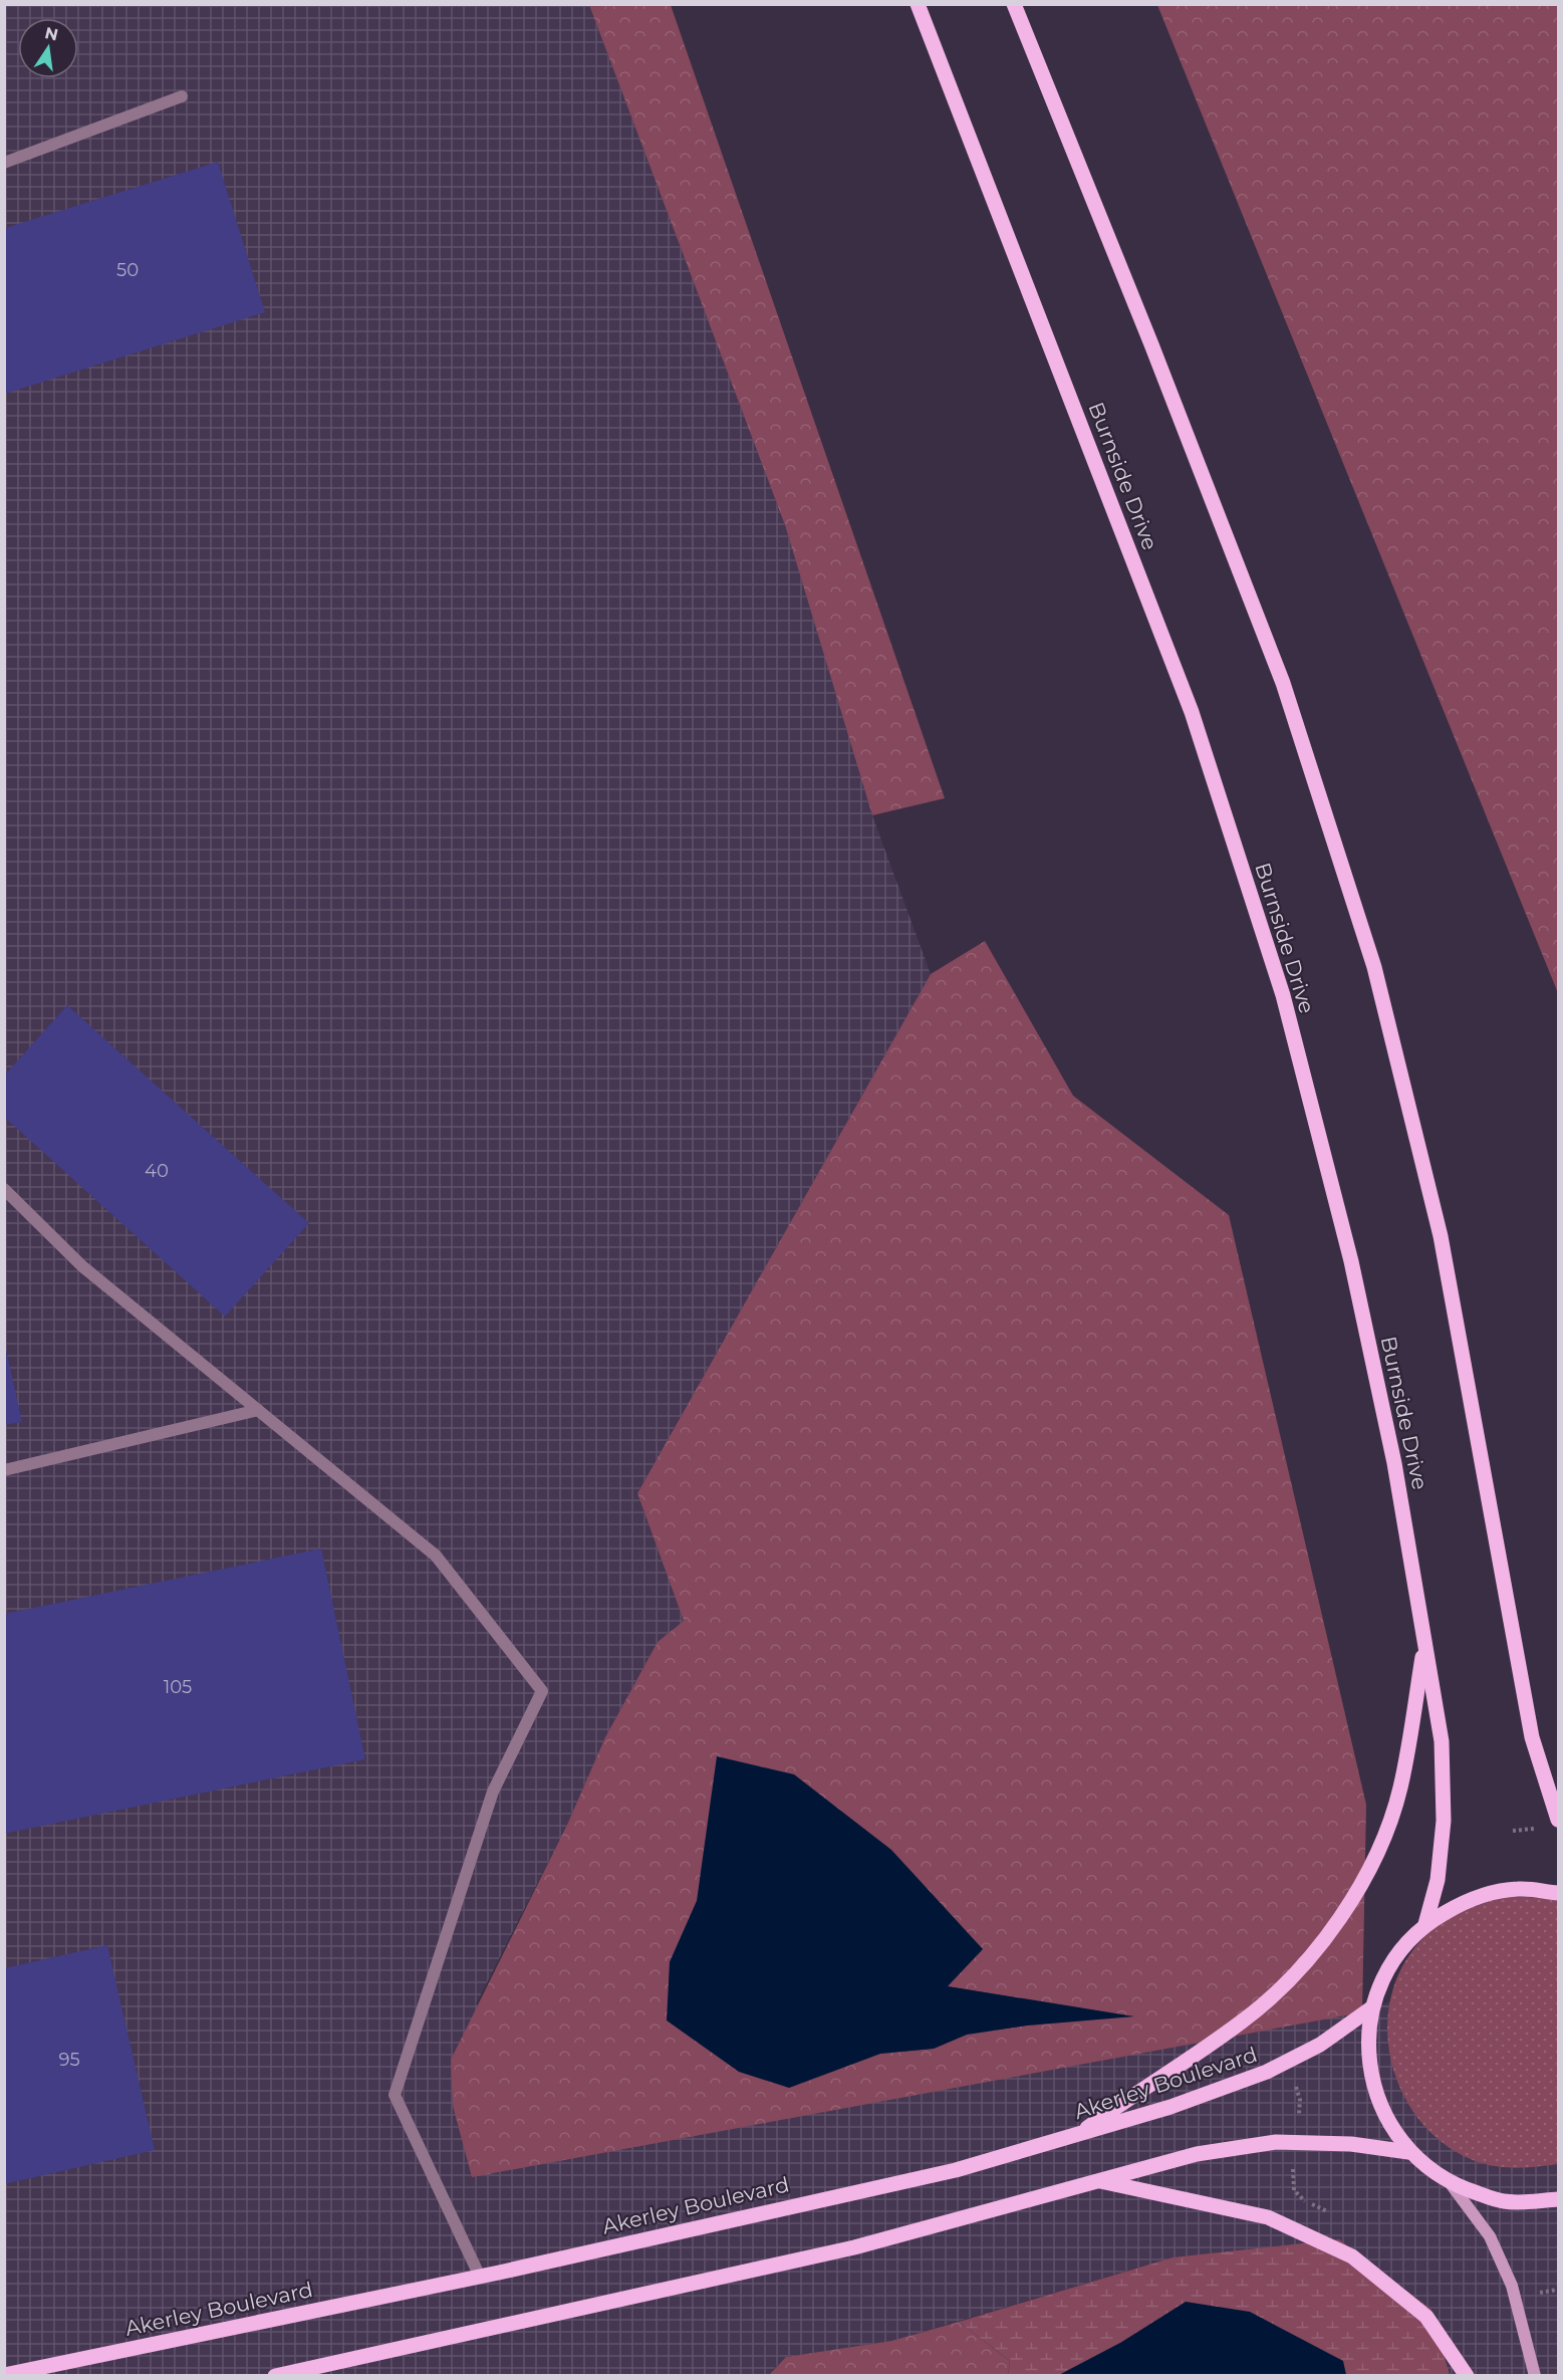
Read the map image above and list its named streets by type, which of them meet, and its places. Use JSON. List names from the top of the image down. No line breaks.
{"streets":{"main road":["Burnside Drive","Akerley Boulevard"]},"house_numbers":["50","40","105","95"],"north":"top"}
